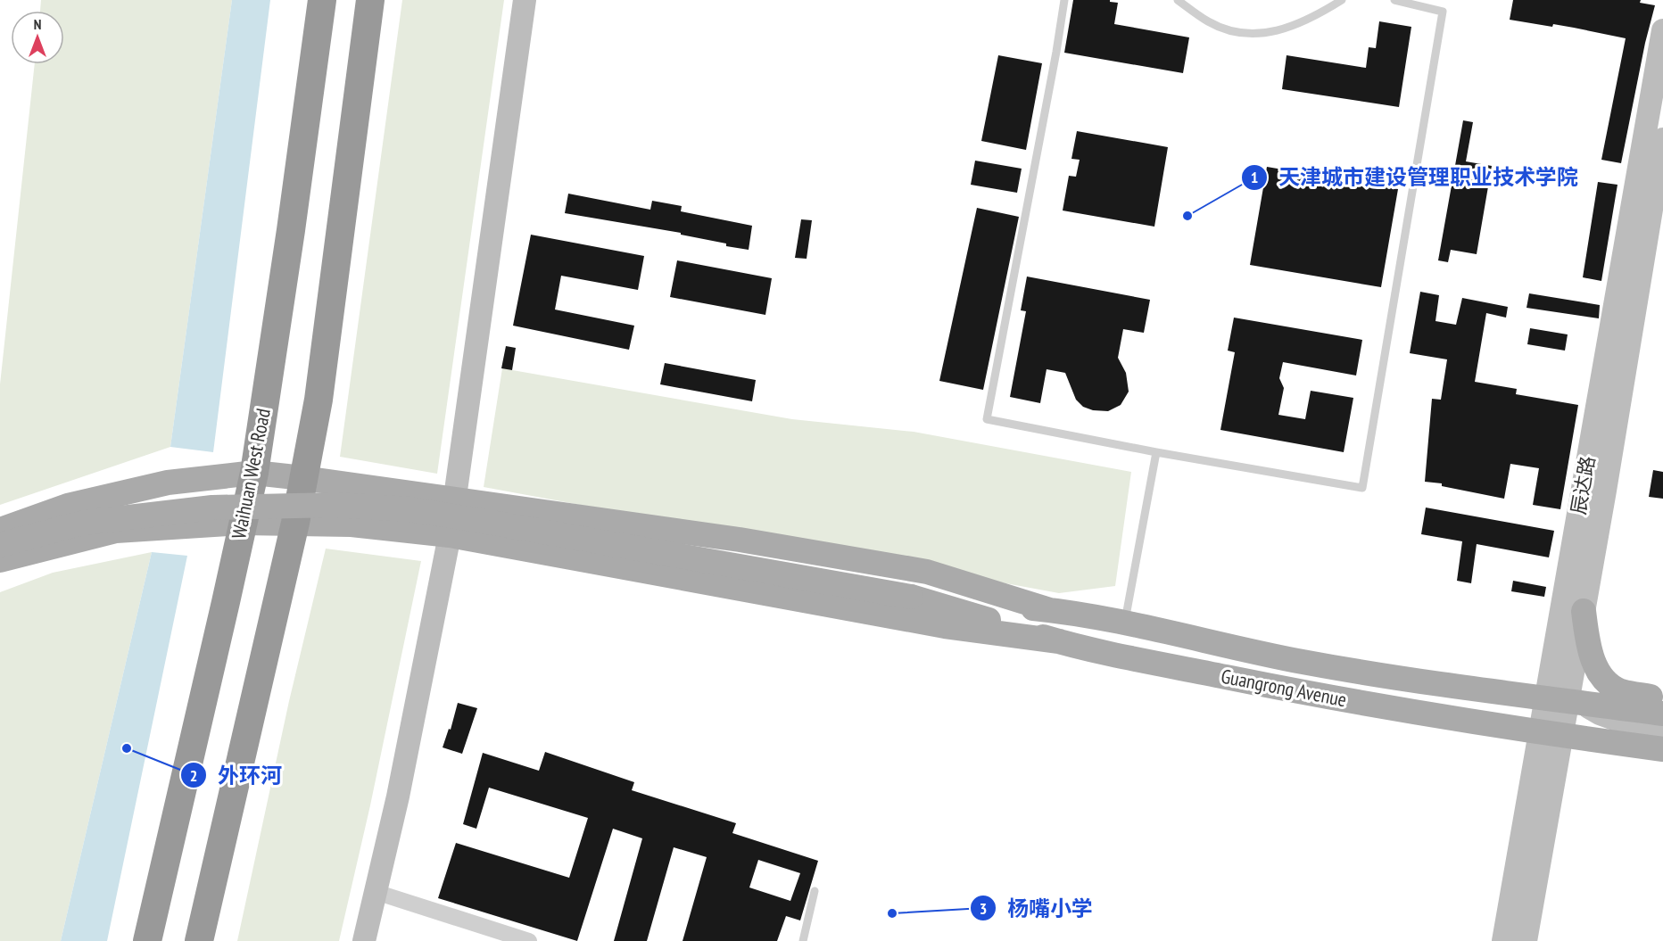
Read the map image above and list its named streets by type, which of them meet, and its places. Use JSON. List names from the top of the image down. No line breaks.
{"streets":{"highway":["Waihuan West Road"],"main road":["Guangrong Avenue"],"street":["辰达路"]},"crossings":[["辰达路","Guangrong Avenue"]],"places":["天津城市建设管理职业技术学院","外环河","杨嘴小学"],"north":"top"}
